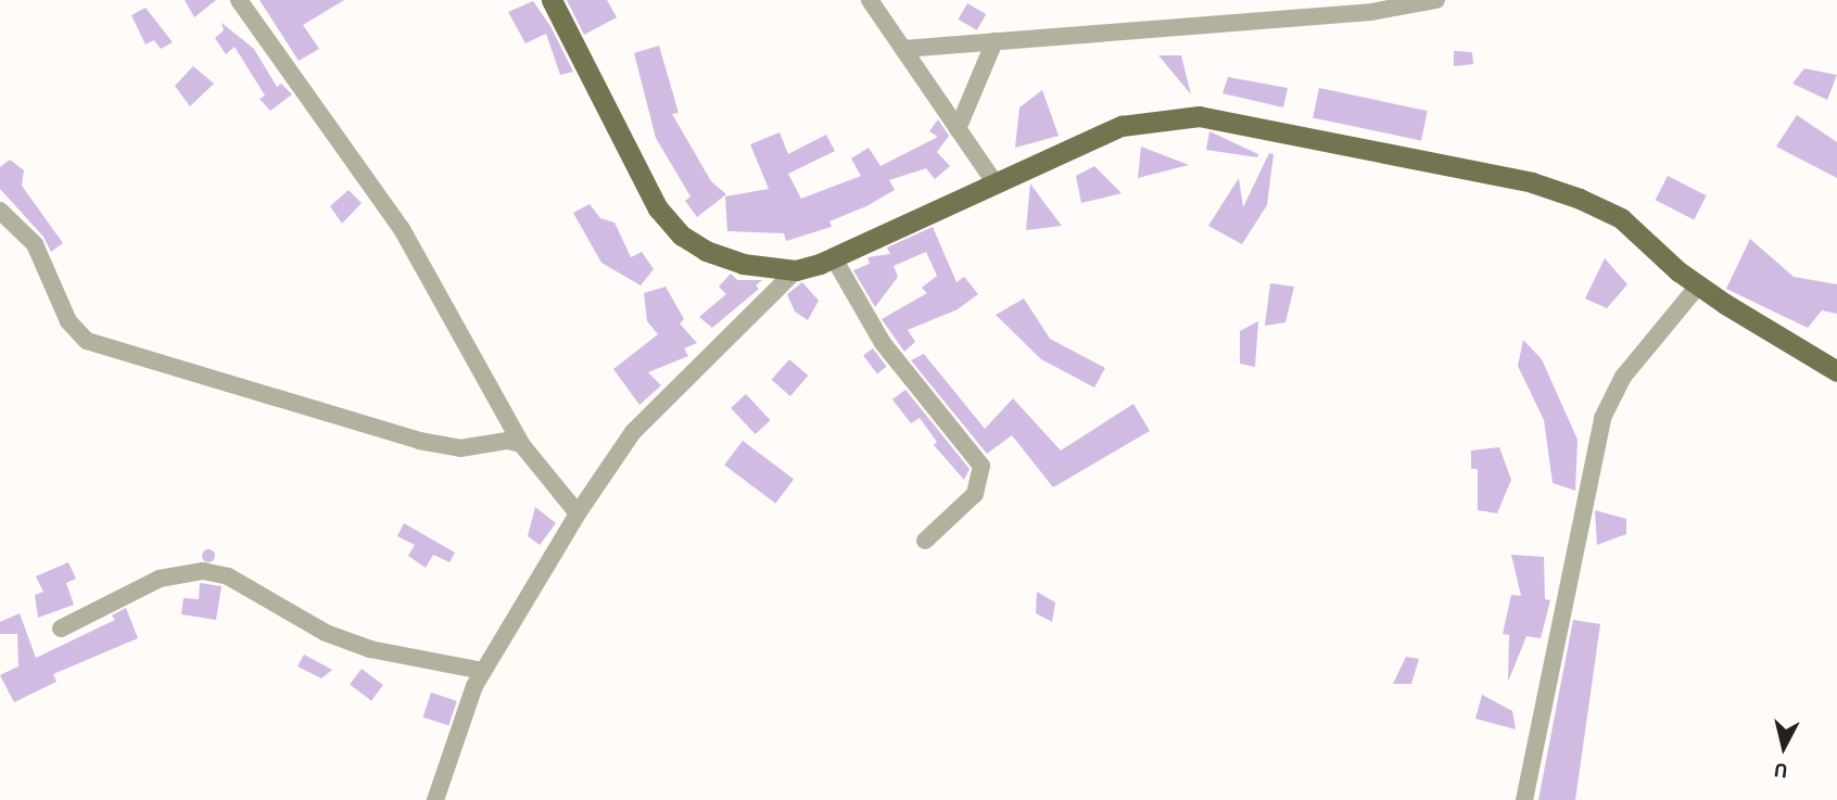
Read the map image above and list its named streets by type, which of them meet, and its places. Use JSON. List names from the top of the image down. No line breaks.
{"north":"bottom"}
